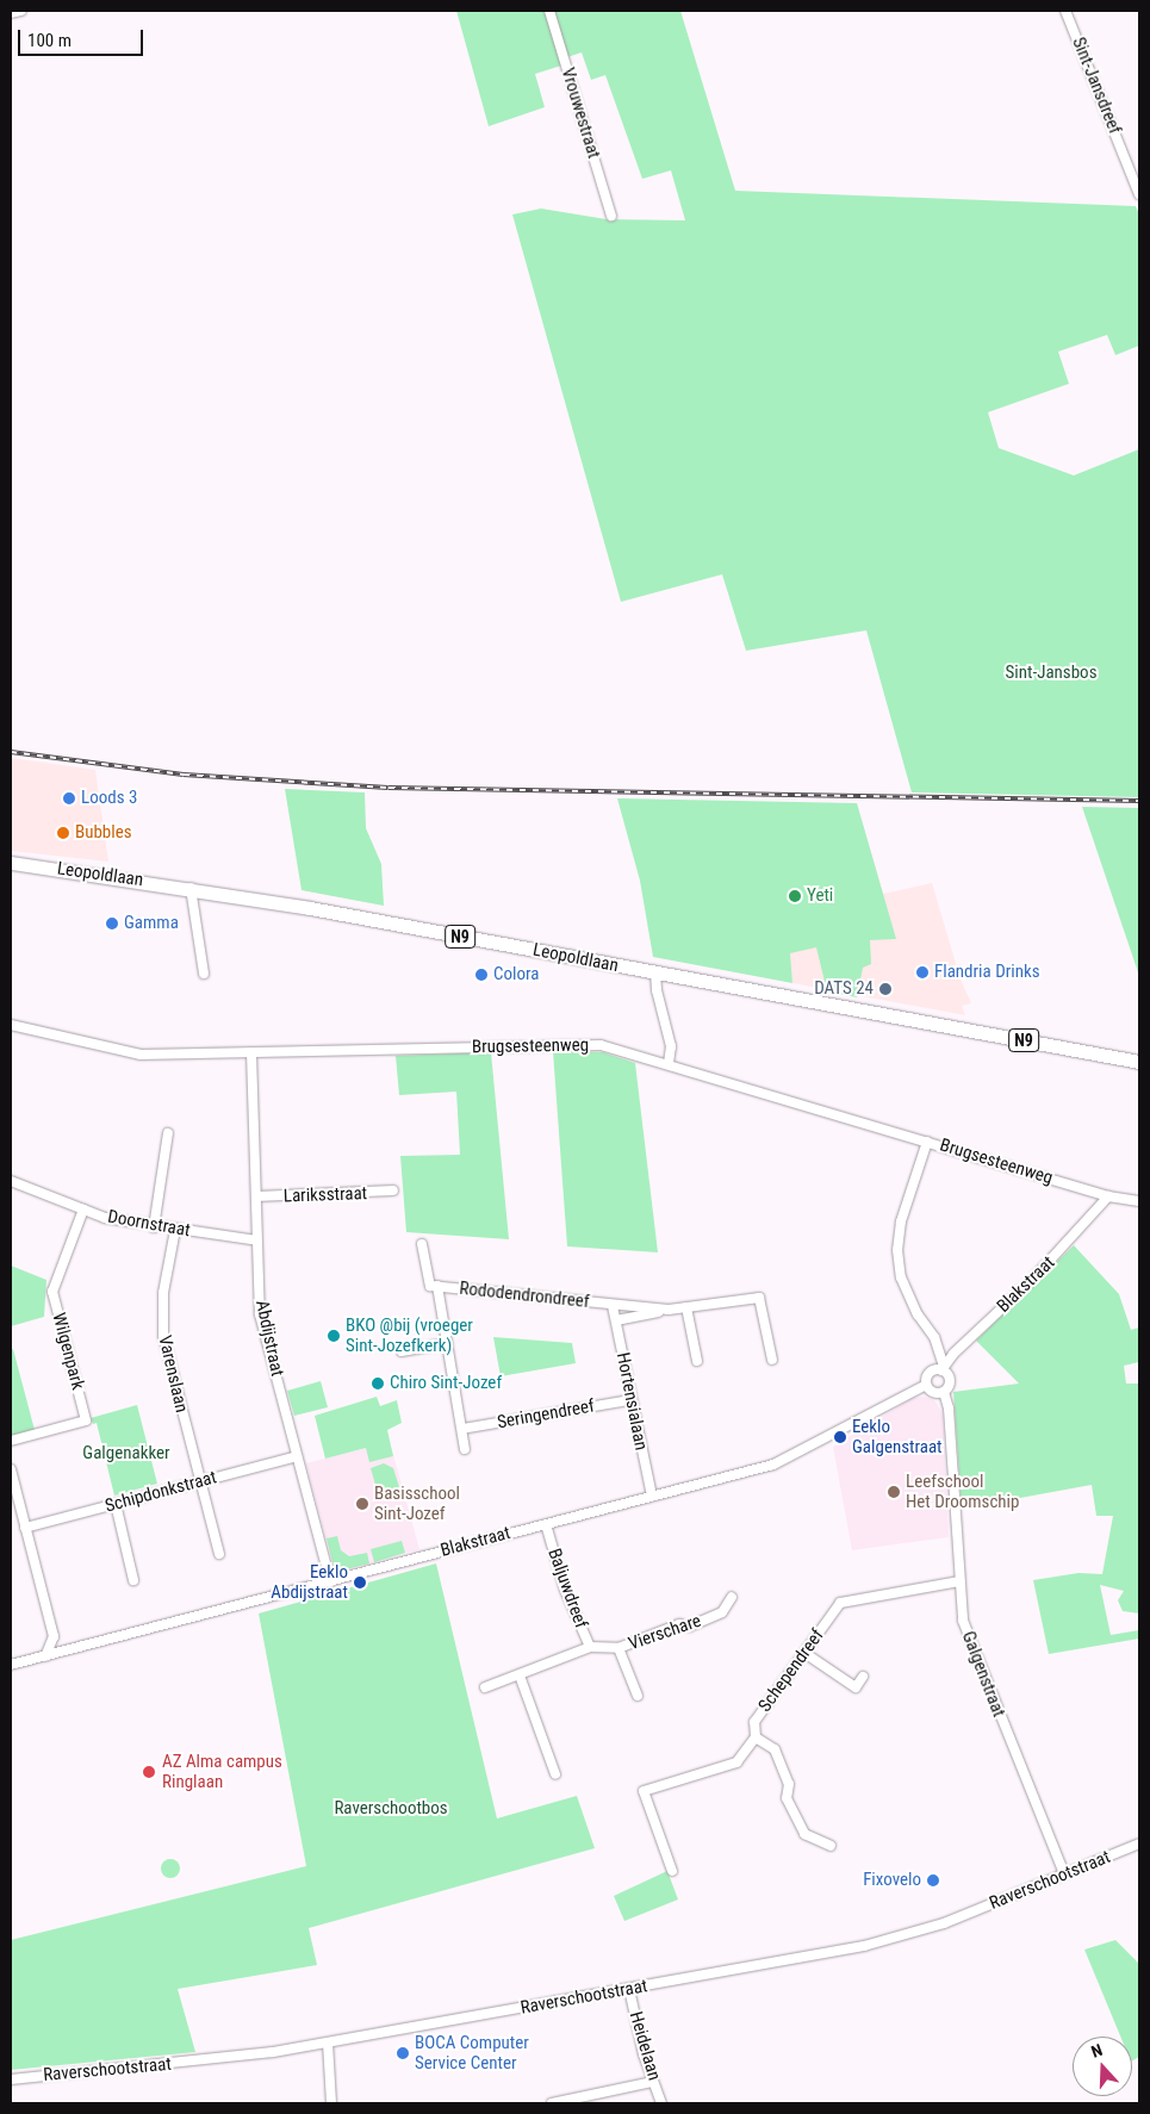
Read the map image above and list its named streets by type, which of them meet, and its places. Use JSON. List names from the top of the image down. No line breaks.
{"streets":{"main road":["Leopoldlaan","N9"],"street":["Sint-Jansdreef","Vrouwestraat","Brugsesteenweg","Lariksstraat","Doornstraat","Blakstraat","Rododendrondreef","Abdijstraat","Wilgenpark","Varenslaan","Hortensialaan","Seringendreef","Schipdonkstraat","Baljuwdreef","Vierschare","Schependreef","Galgenstraat","Raverschootstraat","Heidelaan"]},"crossings":[["Brugsesteenweg","Blakstraat"],["Brugsesteenweg","Abdijstraat"],["Lariksstraat","Abdijstraat"],["Doornstraat","Abdijstraat"],["Doornstraat","Wilgenpark"],["Doornstraat","Varenslaan"],["Blakstraat","Abdijstraat"],["Blakstraat","Hortensialaan"],["Blakstraat","Baljuwdreef"],["Blakstraat","Galgenstraat"],["Rododendrondreef","Hortensialaan"],["Abdijstraat","Schipdonkstraat"],["Varenslaan","Schipdonkstraat"],["Hortensialaan","Seringendreef"],["Baljuwdreef","Vierschare"],["Schependreef","Galgenstraat"],["Galgenstraat","Raverschootstraat"],["Raverschootstraat","Heidelaan"]],"parks":["Sint-Jansbos","Galgenakker","Raverschootbos"],"places":["Loods 3","Bubbles","Yeti","Gamma","Flandria Drinks","Colora","DATS 24","BKO @bij (vroeger Sint-Jozefkerk)","Chiro Sint-Jozef","Eeklo Galgenstraat","Leefschool Het Droomschip","Basisschool Sint-Jozef","Eeklo Abdijstraat","AZ Alma campus Ringlaan","Fixovelo","BOCA Computer Service Center"],"scale_bar":"100 m","north":"top"}
